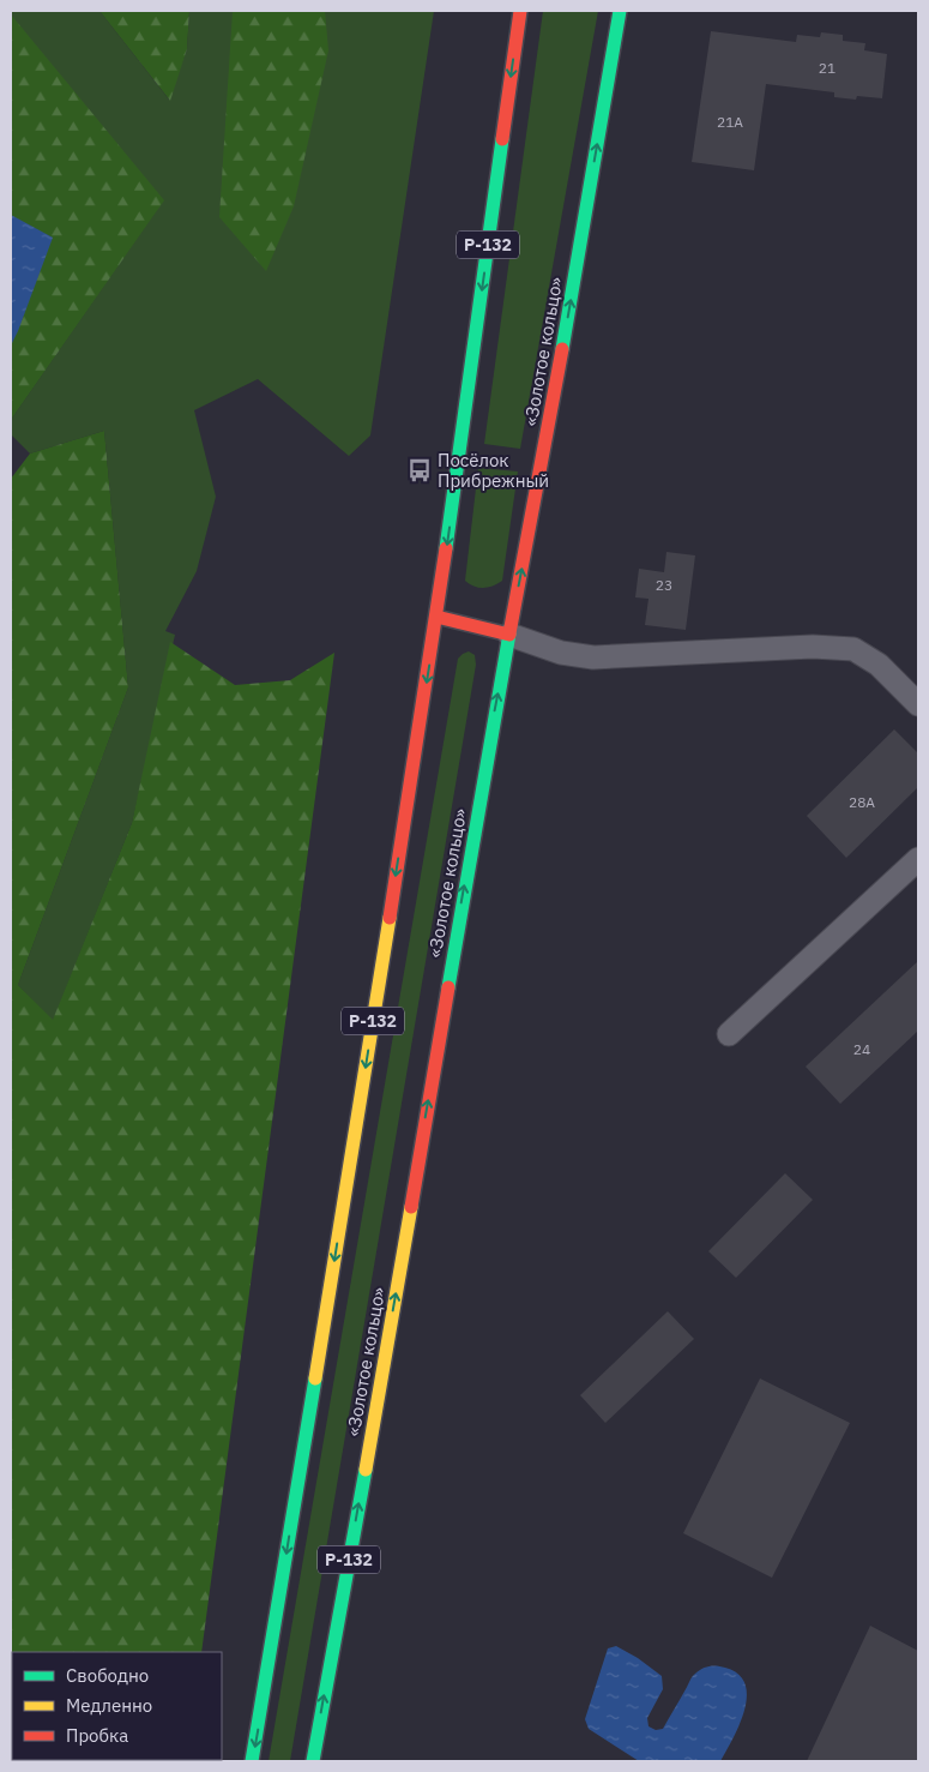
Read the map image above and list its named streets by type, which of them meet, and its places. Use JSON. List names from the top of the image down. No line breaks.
{"streets":{"highway":["Р-132","«Золотое кольцо»"]},"places":{"bus stop":["Посёлок Прибрежный"]},"house_numbers":["21","21А","23","28А","24"],"legend":["Свободно","Медленно","Пробка"]}
